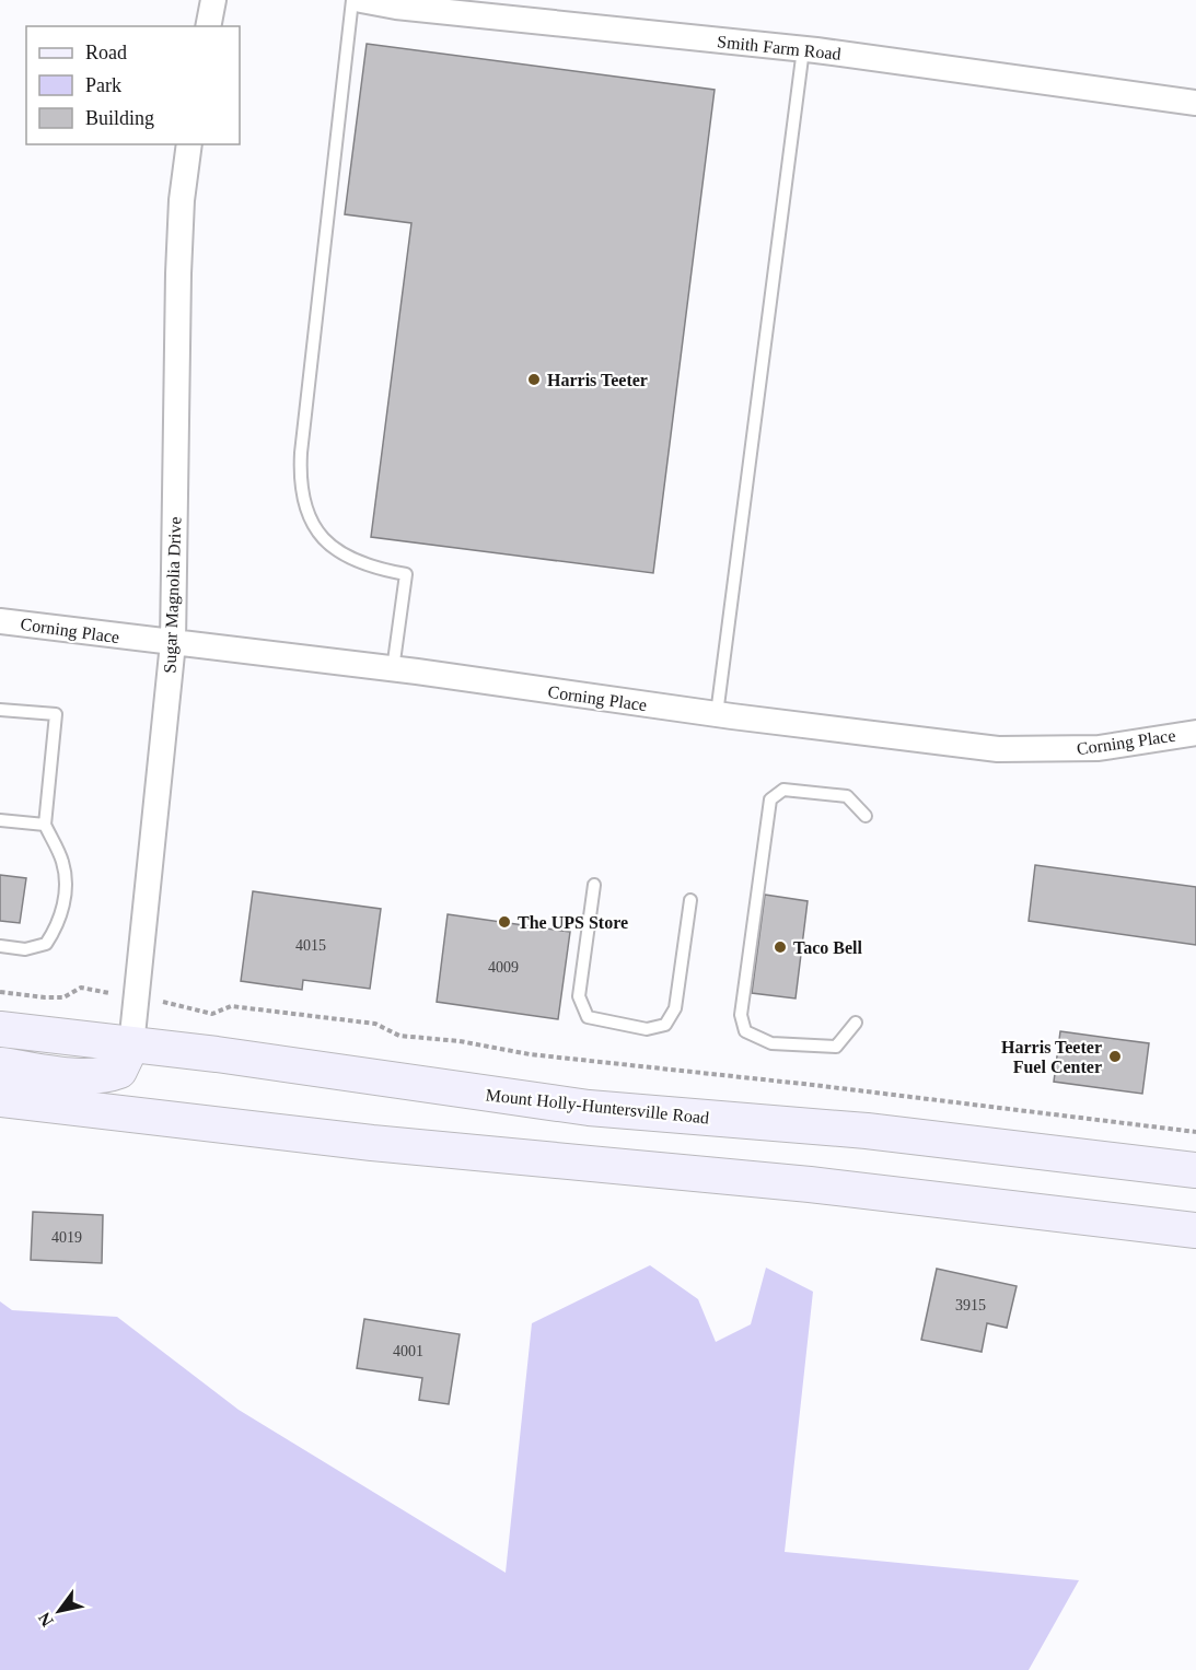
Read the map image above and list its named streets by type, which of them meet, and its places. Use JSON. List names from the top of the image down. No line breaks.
{"streets":{"main road":["Mount Holly-Huntersville Road"],"street":["Smith Farm Road","Sugar Magnolia Drive","Corning Place"]},"crossings":[["Sugar Magnolia Drive","Corning Place"],["Sugar Magnolia Drive","Mount Holly-Huntersville Road"]],"places":["Harris Teeter","The UPS Store","Taco Bell","Harris Teeter Fuel Center"],"house_numbers":["4015","4009","4019","3915","4001"],"legend":["Road","Park","Building"],"north":"bottom left"}
